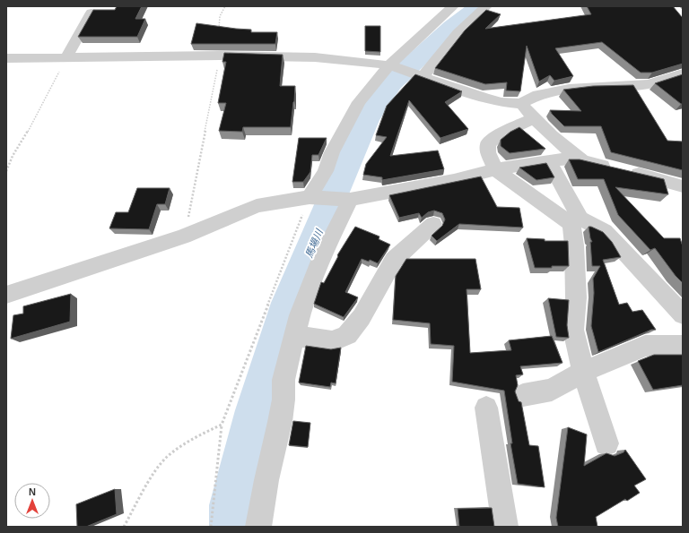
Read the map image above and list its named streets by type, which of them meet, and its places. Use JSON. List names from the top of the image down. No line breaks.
{"water":["馬場川"],"north":"top"}
